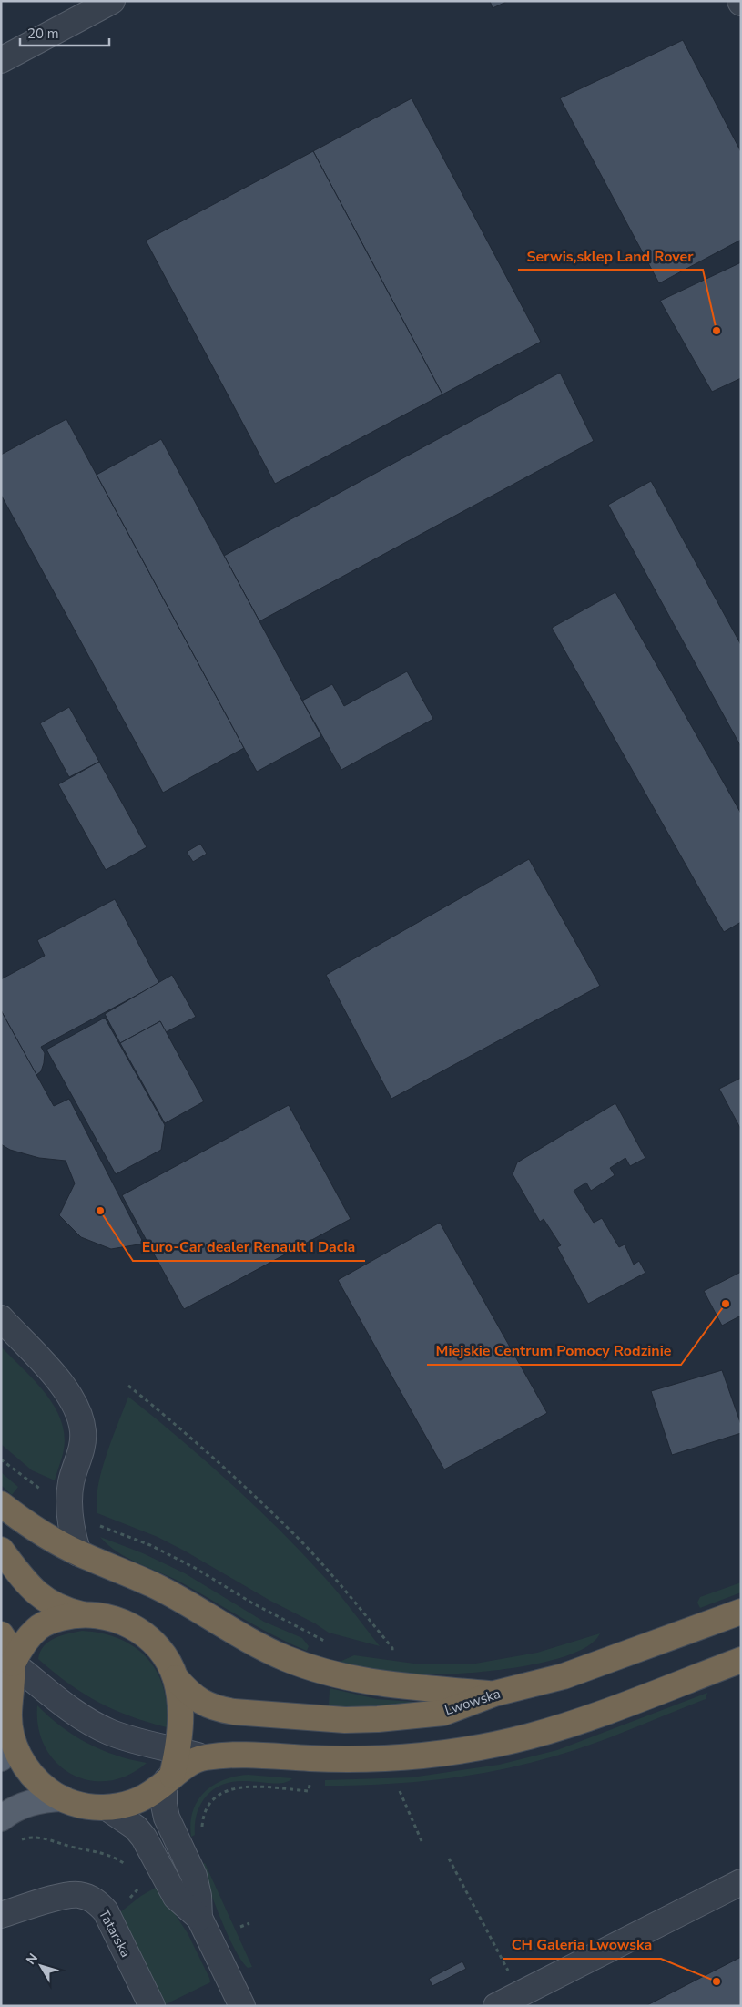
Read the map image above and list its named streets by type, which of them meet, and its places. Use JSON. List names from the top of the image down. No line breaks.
{"streets":{"highway":["Lwowska"],"street":["Tatarska"]},"places":["Serwis,sklep Land Rover","Euro-Car dealer Renault i Dacia","Miejskie Centrum Pomocy Rodzinie","CH Galeria Lwowska"],"scale_bar":"20 m","north":"top left"}
